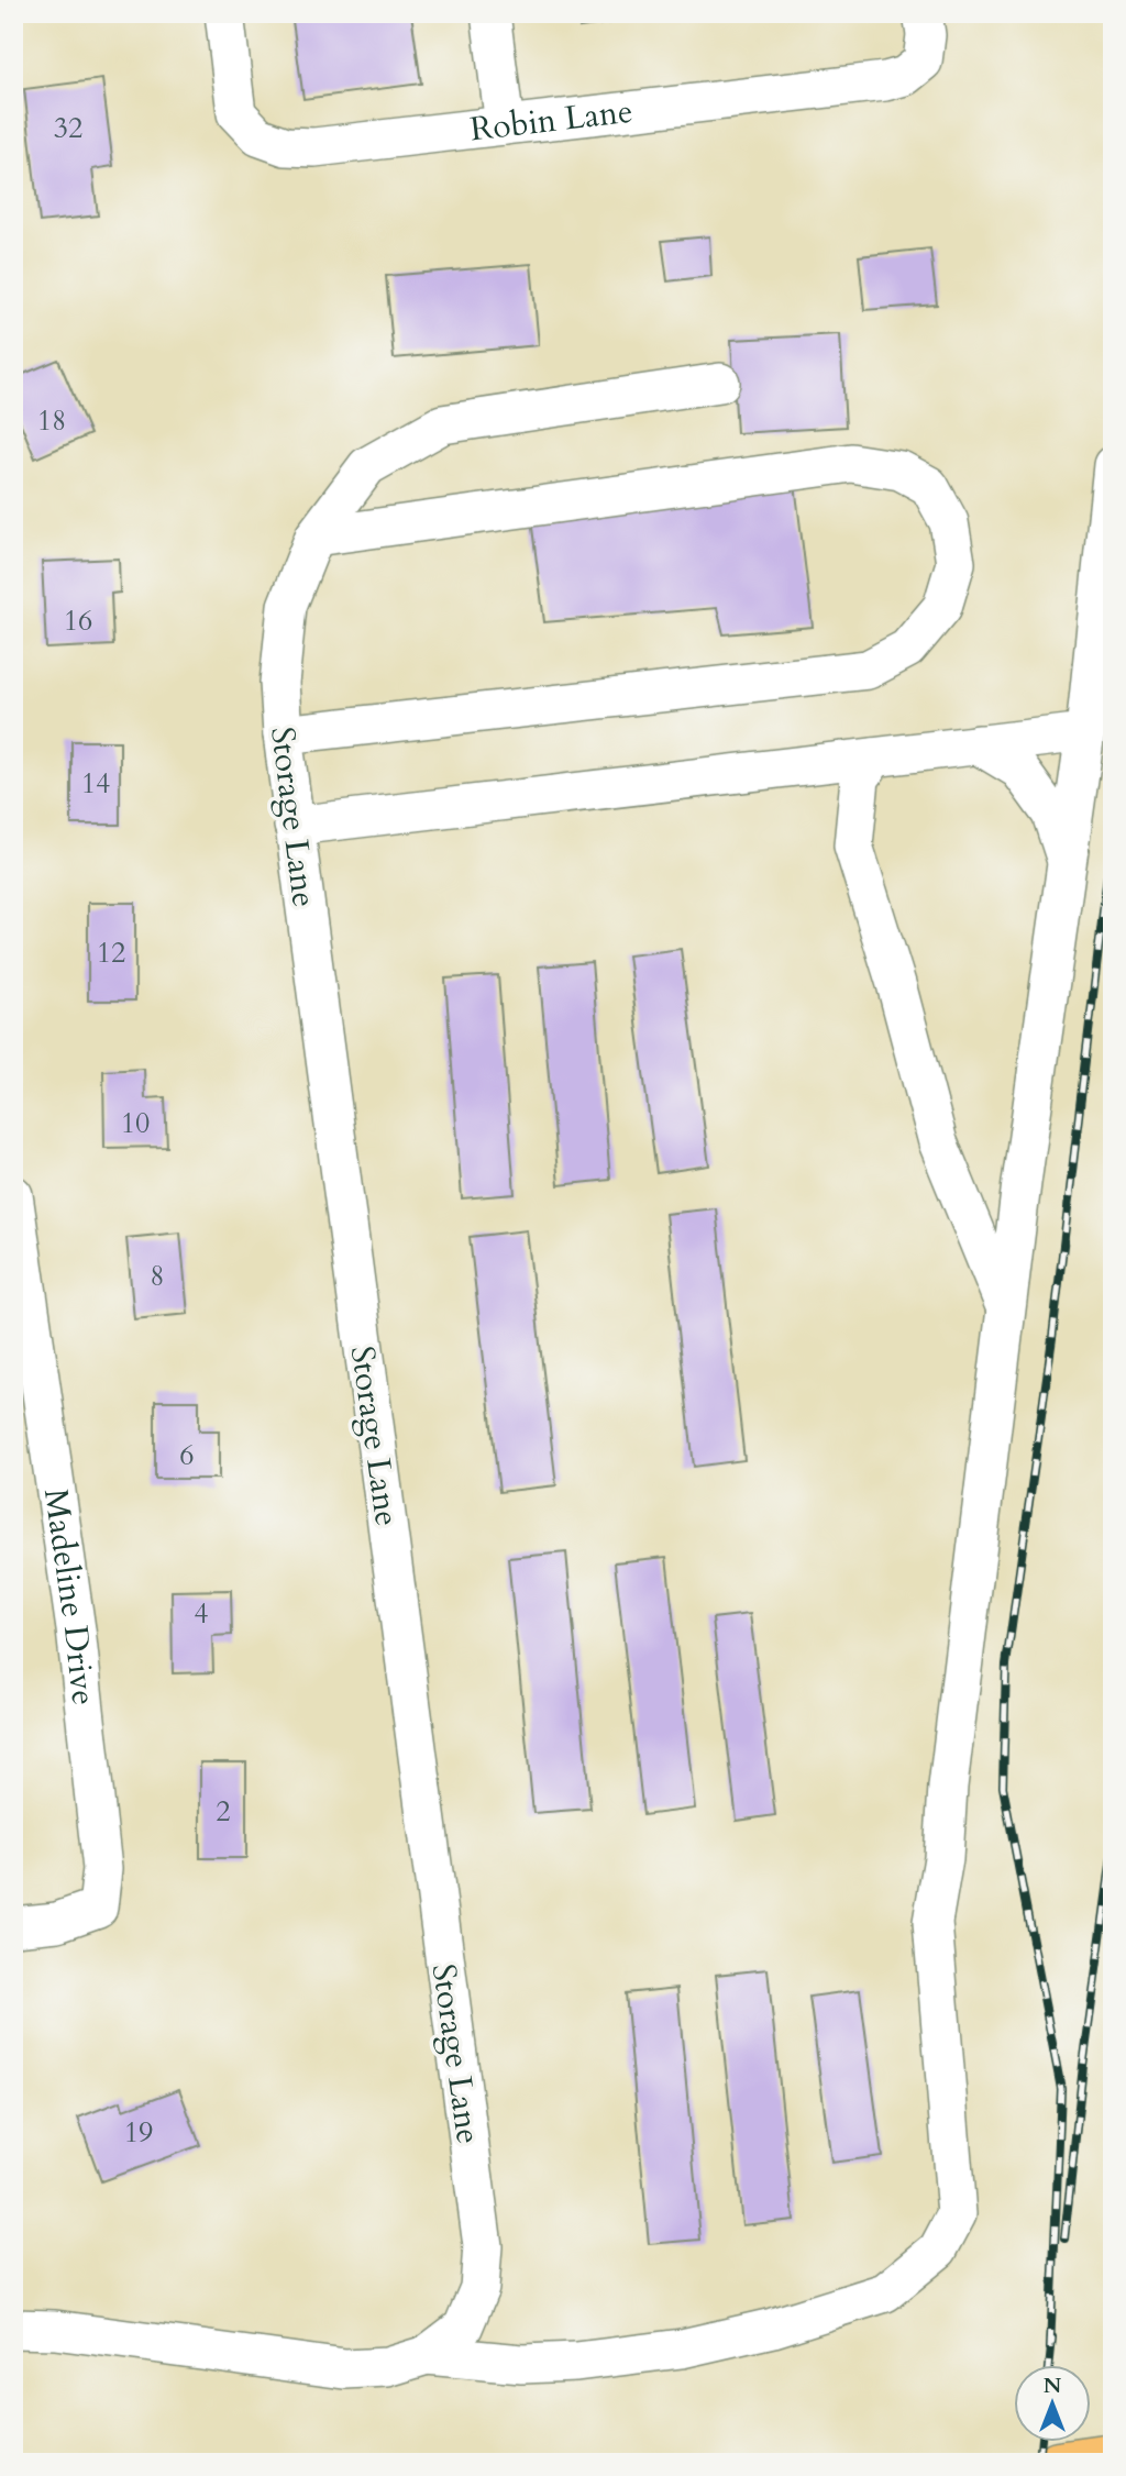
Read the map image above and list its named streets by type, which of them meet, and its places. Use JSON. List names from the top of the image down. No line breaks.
{"streets":{"street":["Robin Lane","Storage Lane","Madeline Drive"]},"house_numbers":["32","18","16","14","12","10","8","6","4","2","19"],"north":"top"}
